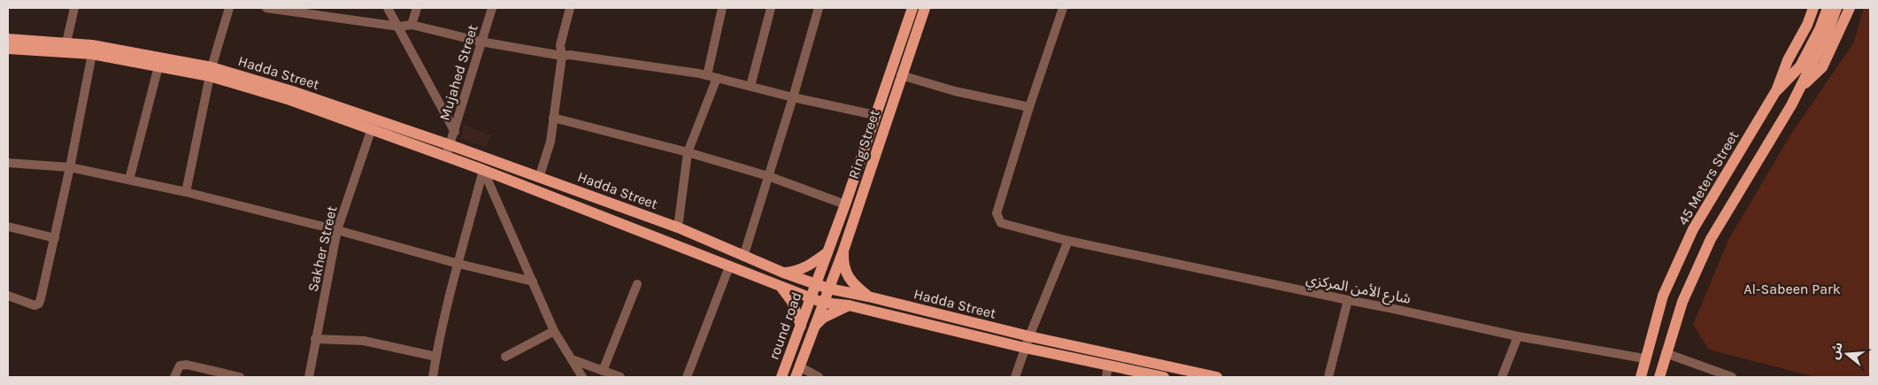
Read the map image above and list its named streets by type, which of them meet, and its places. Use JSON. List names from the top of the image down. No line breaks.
{"streets":{"main road":["Hadda Street","Ring Street","45 Meters Street","round road"],"street":["Mujahed Street","Sakher Street","شارع الأمن المركزي"]},"crossings":[["Hadda Street","Mujahed Street"],["Hadda Street","Ring Street"],["Hadda Street","Sakher Street"],["Hadda Street","round road"],["Ring Street","round road"],["45 Meters Street","شارع الأمن المركزي"]],"parks":["Al-Sabeen Park"],"north":"left"}
